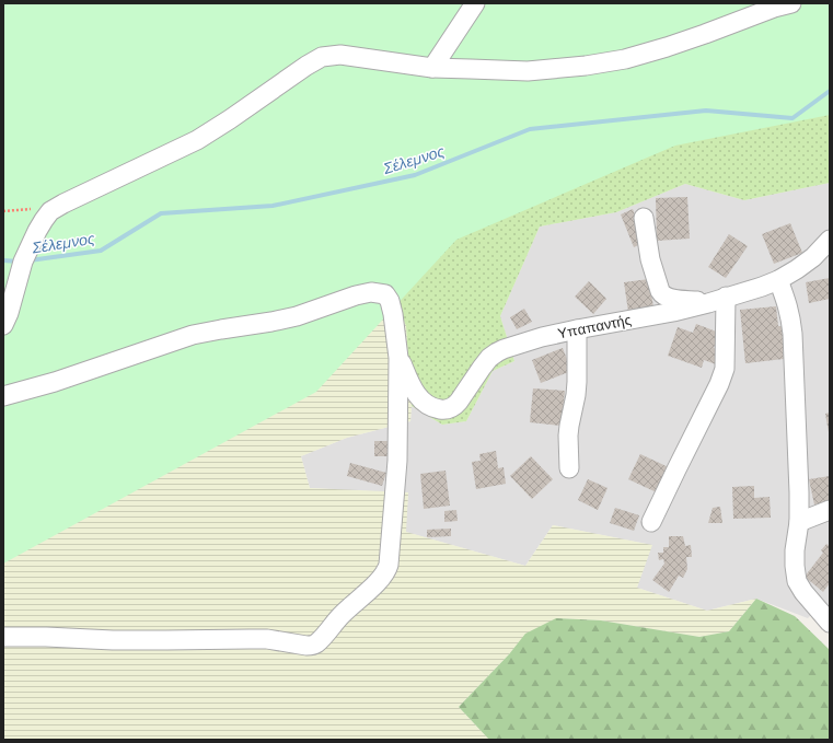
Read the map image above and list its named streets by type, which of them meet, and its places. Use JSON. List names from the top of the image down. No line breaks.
{"streets":{"street":["Υπαπαντής"]},"water":["Σέλεμνος"]}
